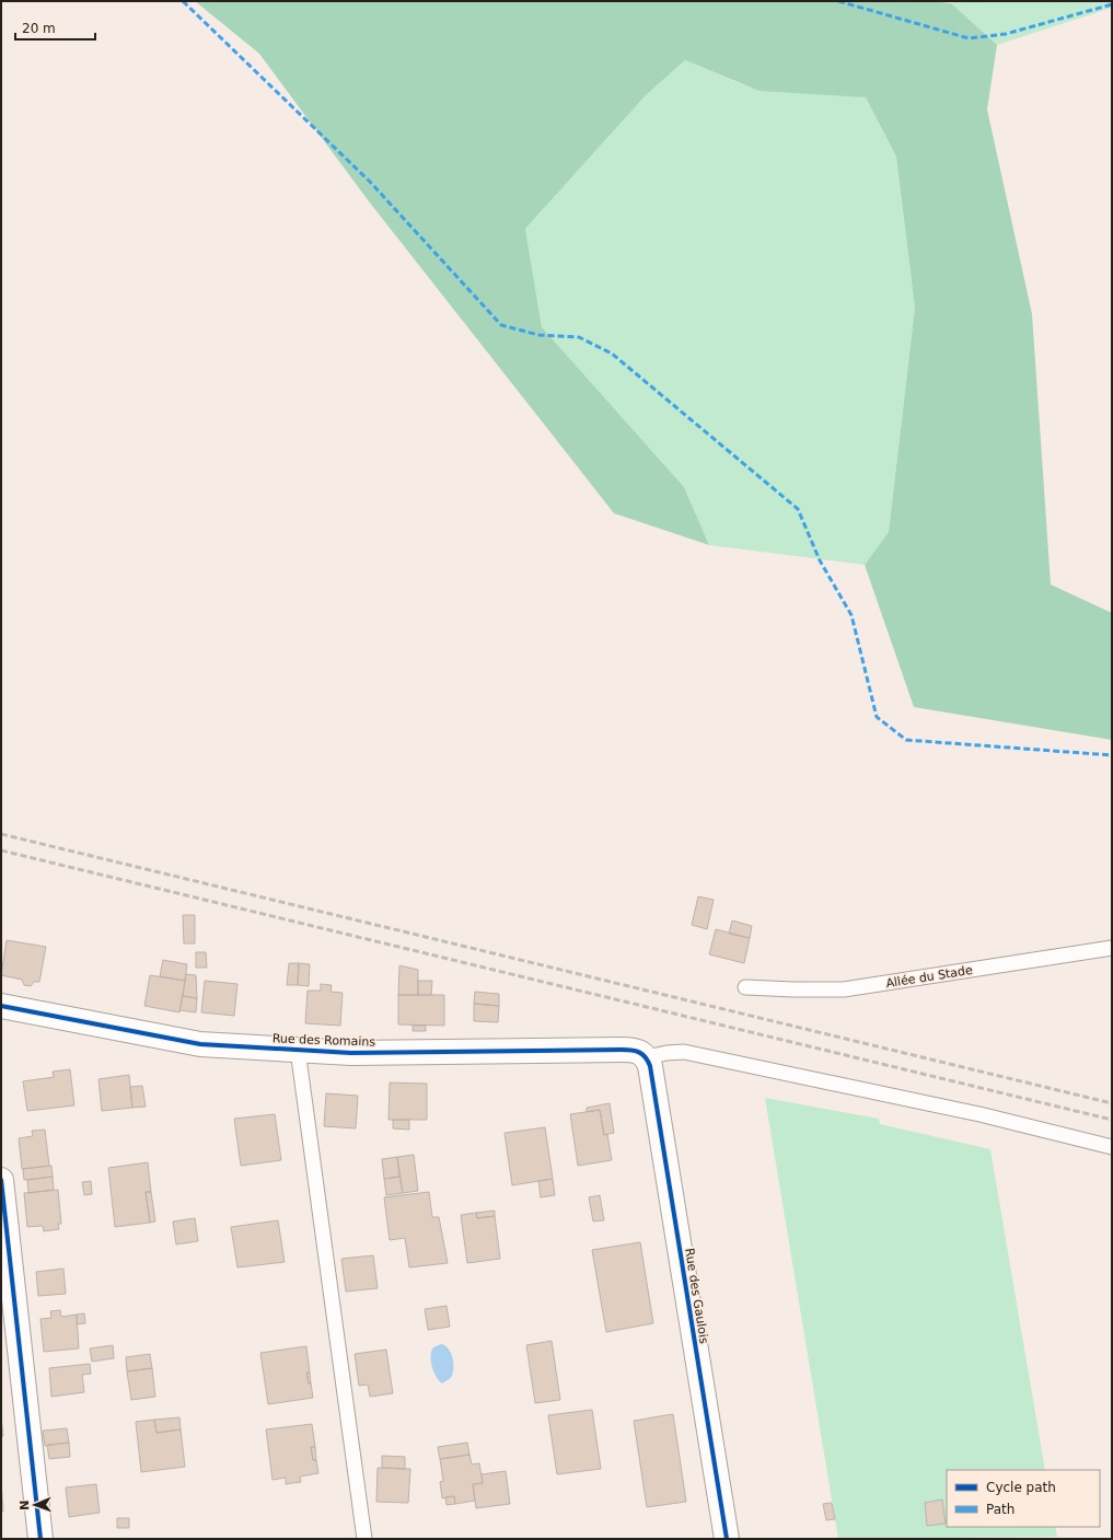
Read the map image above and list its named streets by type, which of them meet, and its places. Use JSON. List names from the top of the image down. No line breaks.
{"streets":{"street":["Rue des Romains","Rue des Gaulois"],"lane":["Allée du Stade"]},"crossings":[["Rue des Romains","Rue des Gaulois"]],"legend":["Cycle path","Path"],"scale_bar":"20 m","north":"left"}
